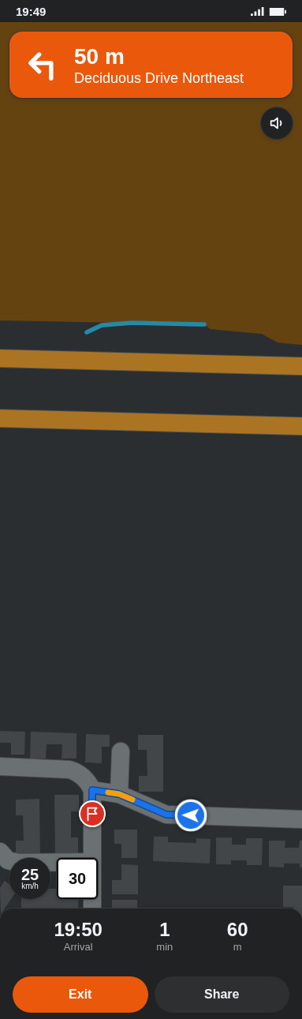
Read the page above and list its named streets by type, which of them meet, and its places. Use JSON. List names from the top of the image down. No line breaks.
{"page":{"status":"19:49","turn":["50 m","Deciduous Drive Northeast"],"speed":"25 km/h","limit":"30","eta":["19:50","Arrival","1","min","60","m"],"buttons":["Exit","Share"]}}
